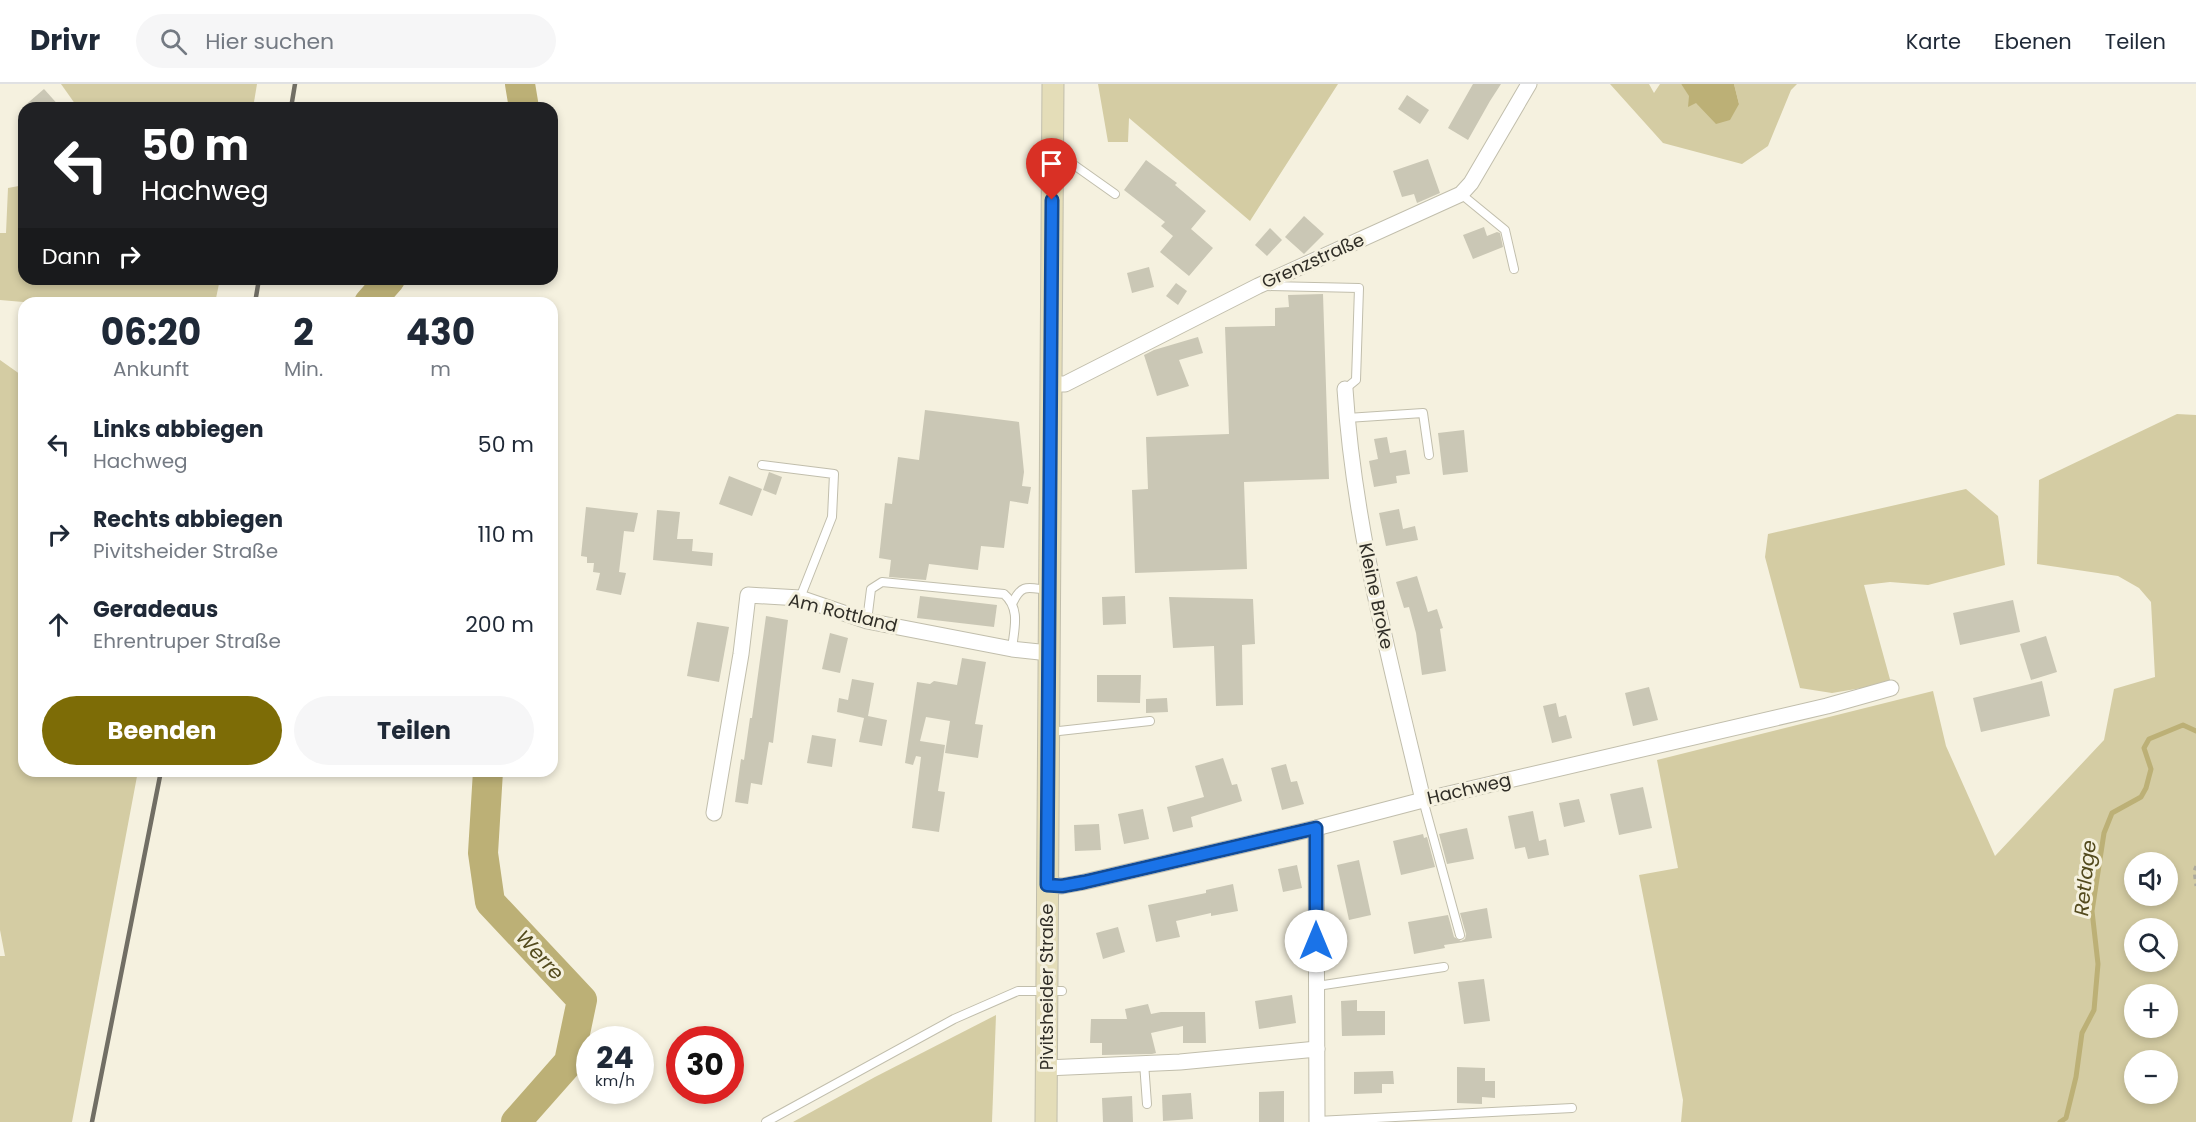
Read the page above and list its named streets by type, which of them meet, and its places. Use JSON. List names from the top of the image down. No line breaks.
{"streets":{"main road":["Pivitsheider Straße"],"street":["Grenzstraße","Kleine Broke","Am Rottland","Hachweg"]},"crossings":[["Grenzstraße","Pivitsheider Straße"],["Kleine Broke","Hachweg"],["Am Rottland","Pivitsheider Straße"],["Hachweg","Pivitsheider Straße"]],"water":["Retlage","Werre"],"page":{"header":"Drivr","search":"Hier suchen","nav":["Karte","Ebenen","Teilen"],"turn":["50 m","Hachweg"],"then":"Dann","eta":["06:20","Ankunft","2","Min.","430","m"],"list":[{"name":"Links abbiegen","note":"Hachweg","value":"50 m"},{"name":"Rechts abbiegen","note":"Pivitsheider Straße","value":"110 m"},{"name":"Geradeaus","note":"Ehrentruper Straße","value":"200 m"}],"buttons":["Beenden","Teilen"],"map_buttons":["+","−"],"speed":"24 km/h","limit":"30"}}
